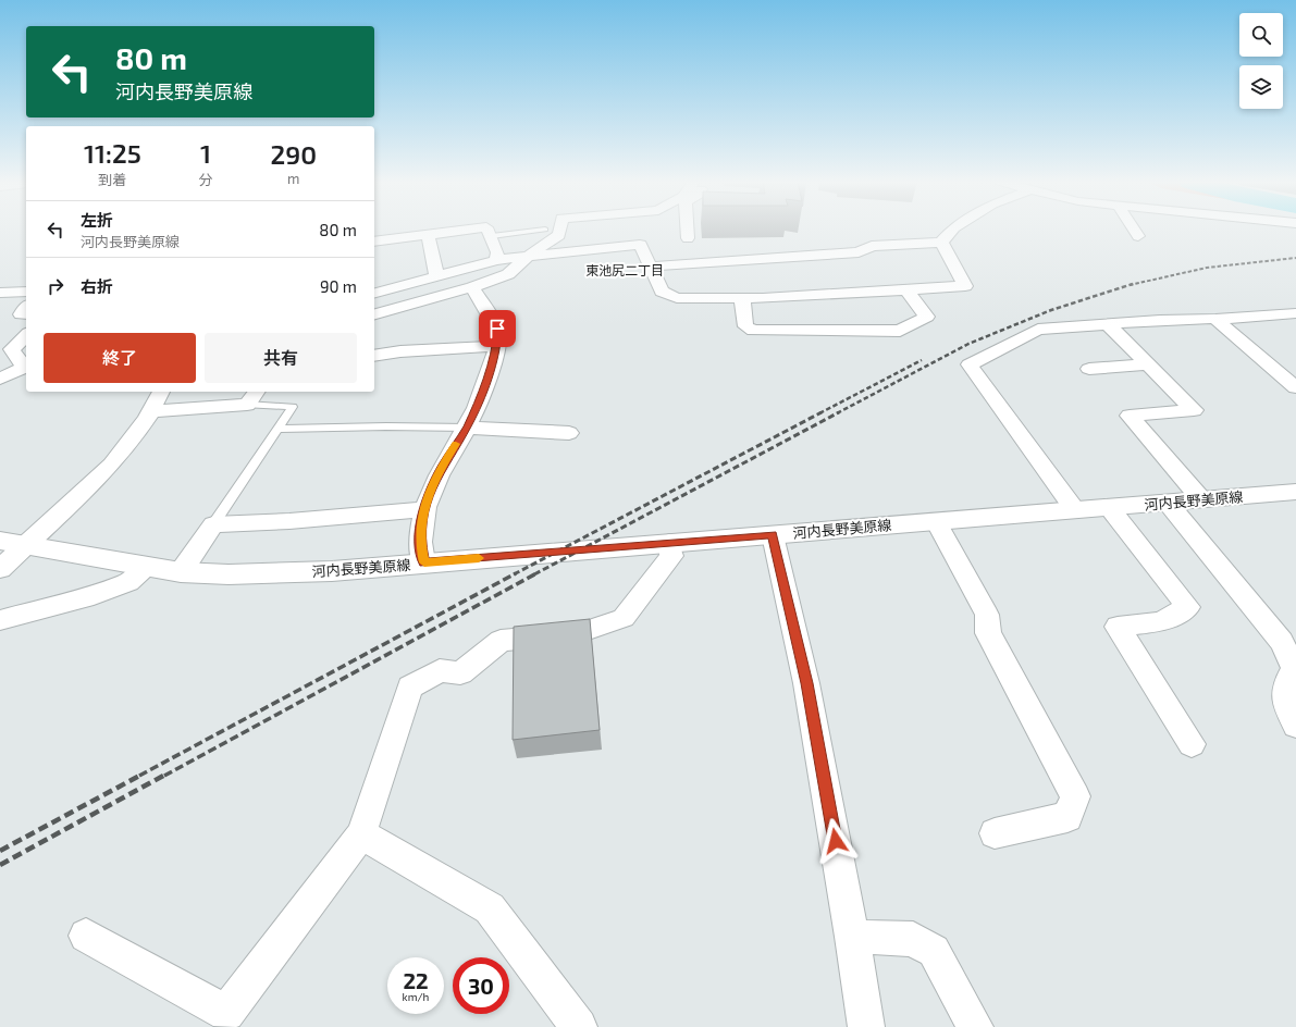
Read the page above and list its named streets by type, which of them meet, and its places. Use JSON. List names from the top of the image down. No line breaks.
{"streets":{"main road":["河内長野美原線"]},"districts":["東池尻二丁目"],"page":{"turn":["80 m","河内長野美原線"],"eta":["11:25","到着","1","分","290","m"],"list":[{"name":"左折","note":"河内長野美原線","value":"80 m"},{"name":"右折","value":"90 m"}],"buttons":["終了","共有"],"speed":"22 km/h","limit":"30"}}
